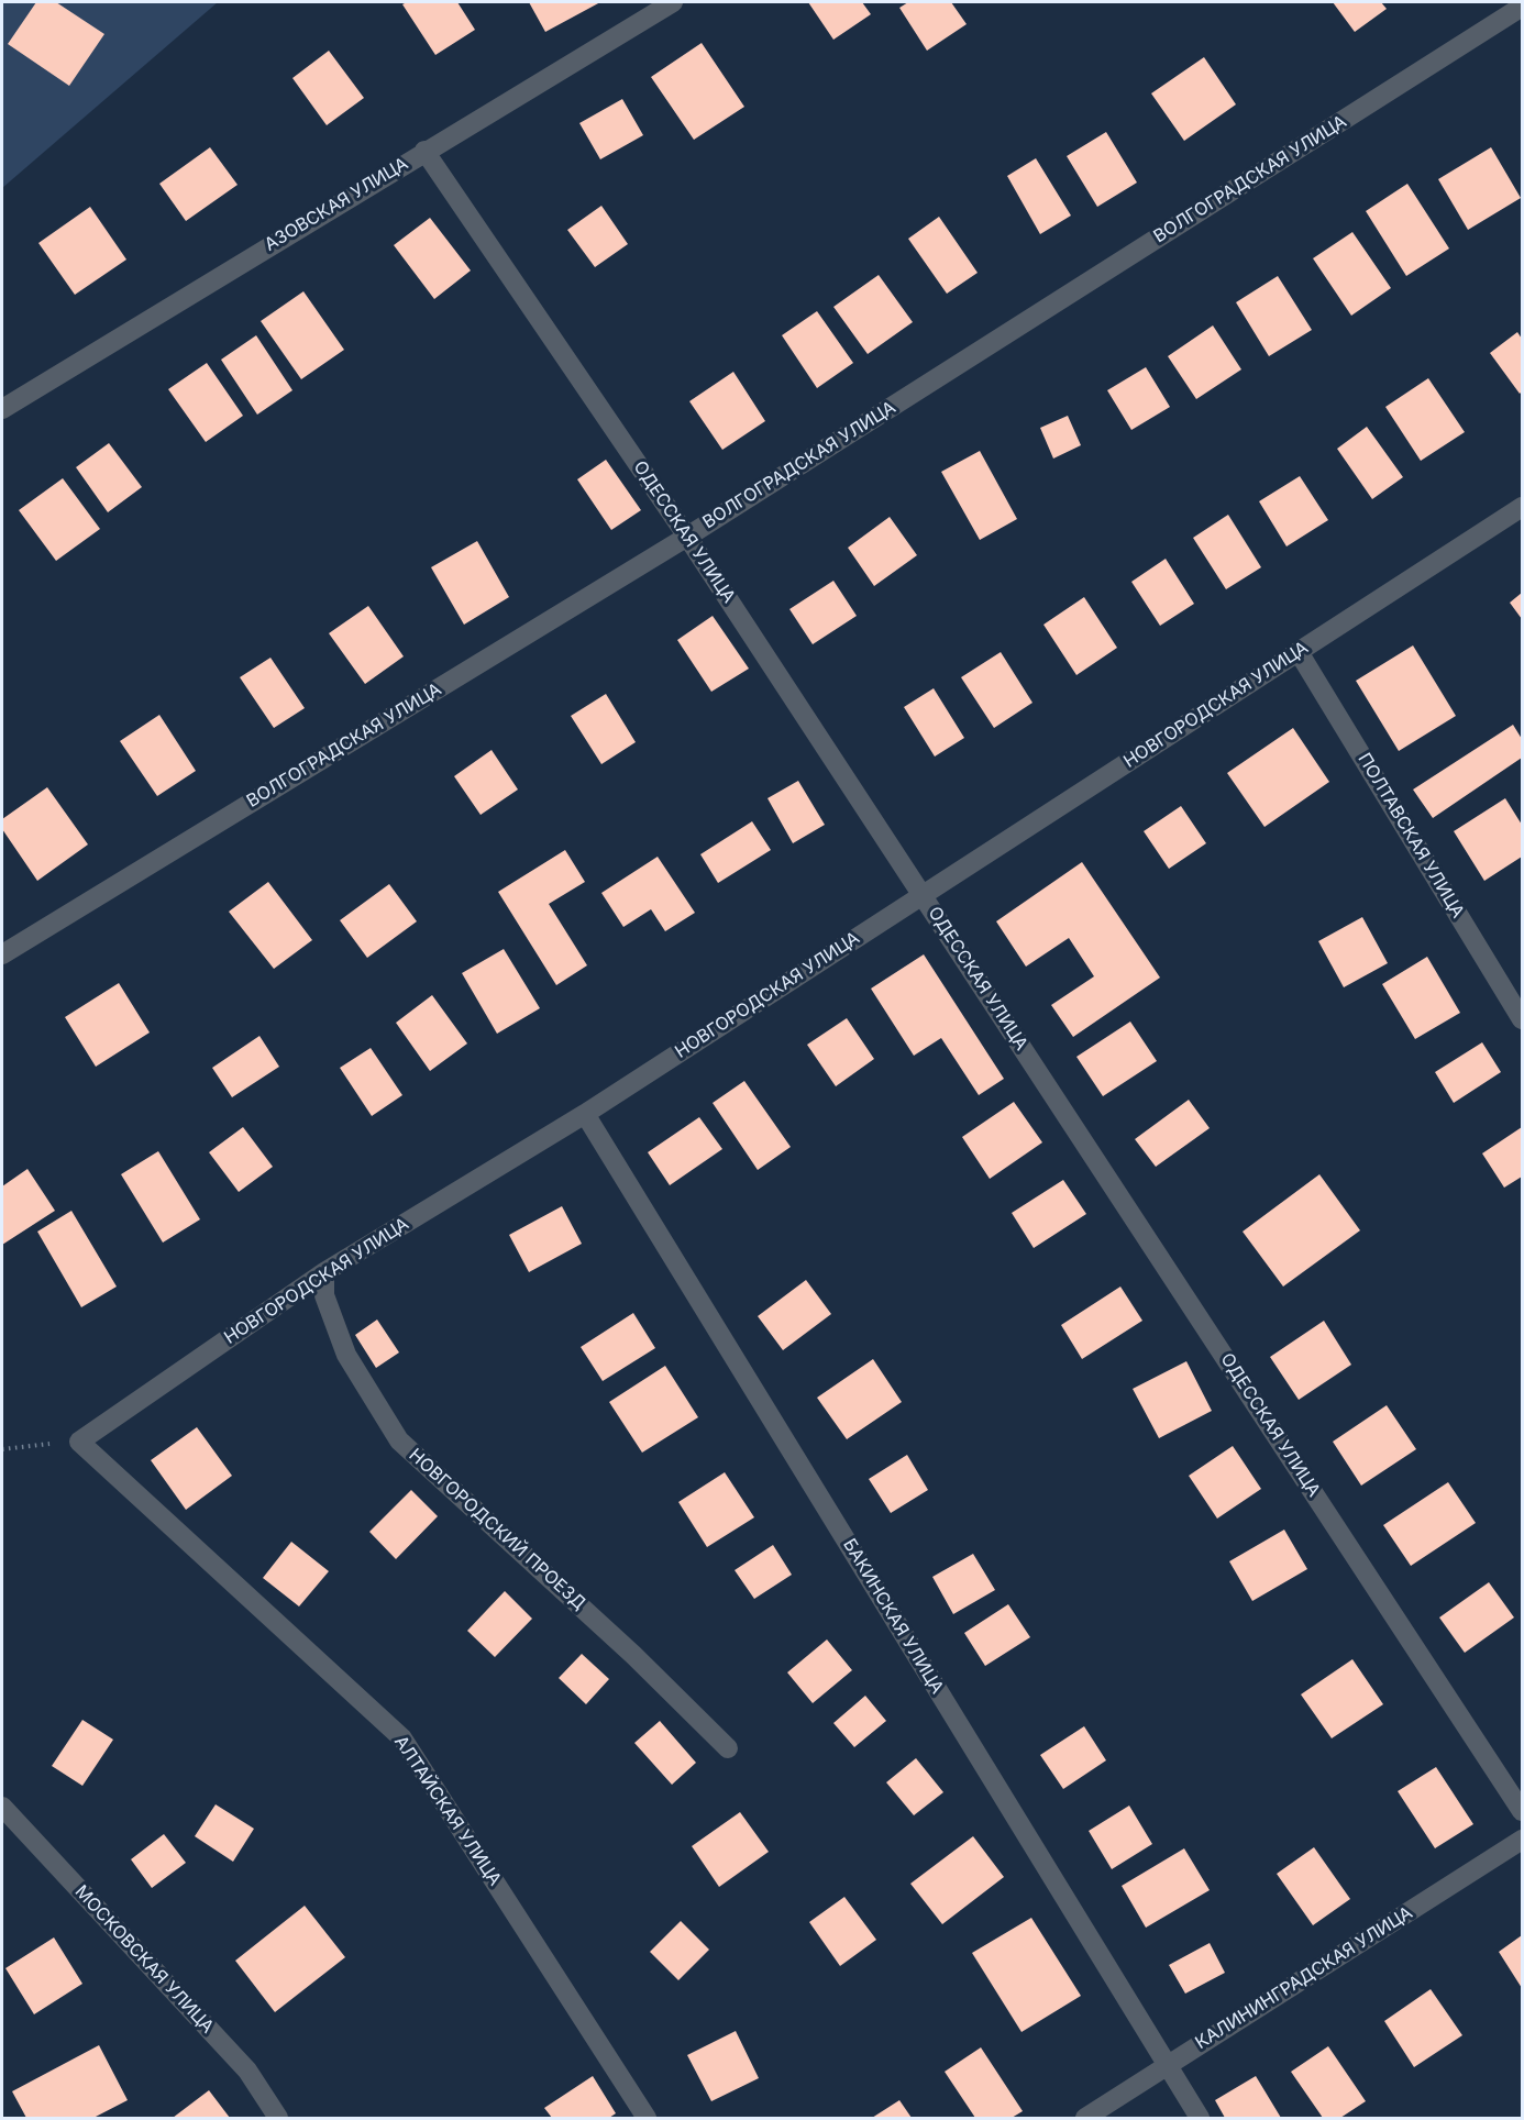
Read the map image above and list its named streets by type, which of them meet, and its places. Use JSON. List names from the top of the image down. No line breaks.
{"streets":{"street":["ВОЛГОГРАДСКАЯ УЛИЦА","АЗОВСКАЯ УЛИЦА","ОДЕССКАЯ УЛИЦА","НОВГОРОДСКАЯ УЛИЦА","ПОЛТАВСКАЯ УЛИЦА","НОВГОРОДСКИЙ ПРОЕЗД","БАКИНСКАЯ УЛИЦА","АЛТАЙСКАЯ УЛИЦА","МОСКОВСКАЯ УЛИЦА","КАЛИНИНГРАДСКАЯ УЛИЦА"]},"crossings":[["ВОЛГОГРАДСКАЯ УЛИЦА","ОДЕССКАЯ УЛИЦА"],["АЗОВСКАЯ УЛИЦА","ОДЕССКАЯ УЛИЦА"],["ОДЕССКАЯ УЛИЦА","НОВГОРОДСКАЯ УЛИЦА"],["НОВГОРОДСКАЯ УЛИЦА","ПОЛТАВСКАЯ УЛИЦА"],["НОВГОРОДСКАЯ УЛИЦА","НОВГОРОДСКИЙ ПРОЕЗД"],["НОВГОРОДСКАЯ УЛИЦА","БАКИНСКАЯ УЛИЦА"],["НОВГОРОДСКАЯ УЛИЦА","АЛТАЙСКАЯ УЛИЦА"],["БАКИНСКАЯ УЛИЦА","КАЛИНИНГРАДСКАЯ УЛИЦА"]]}
